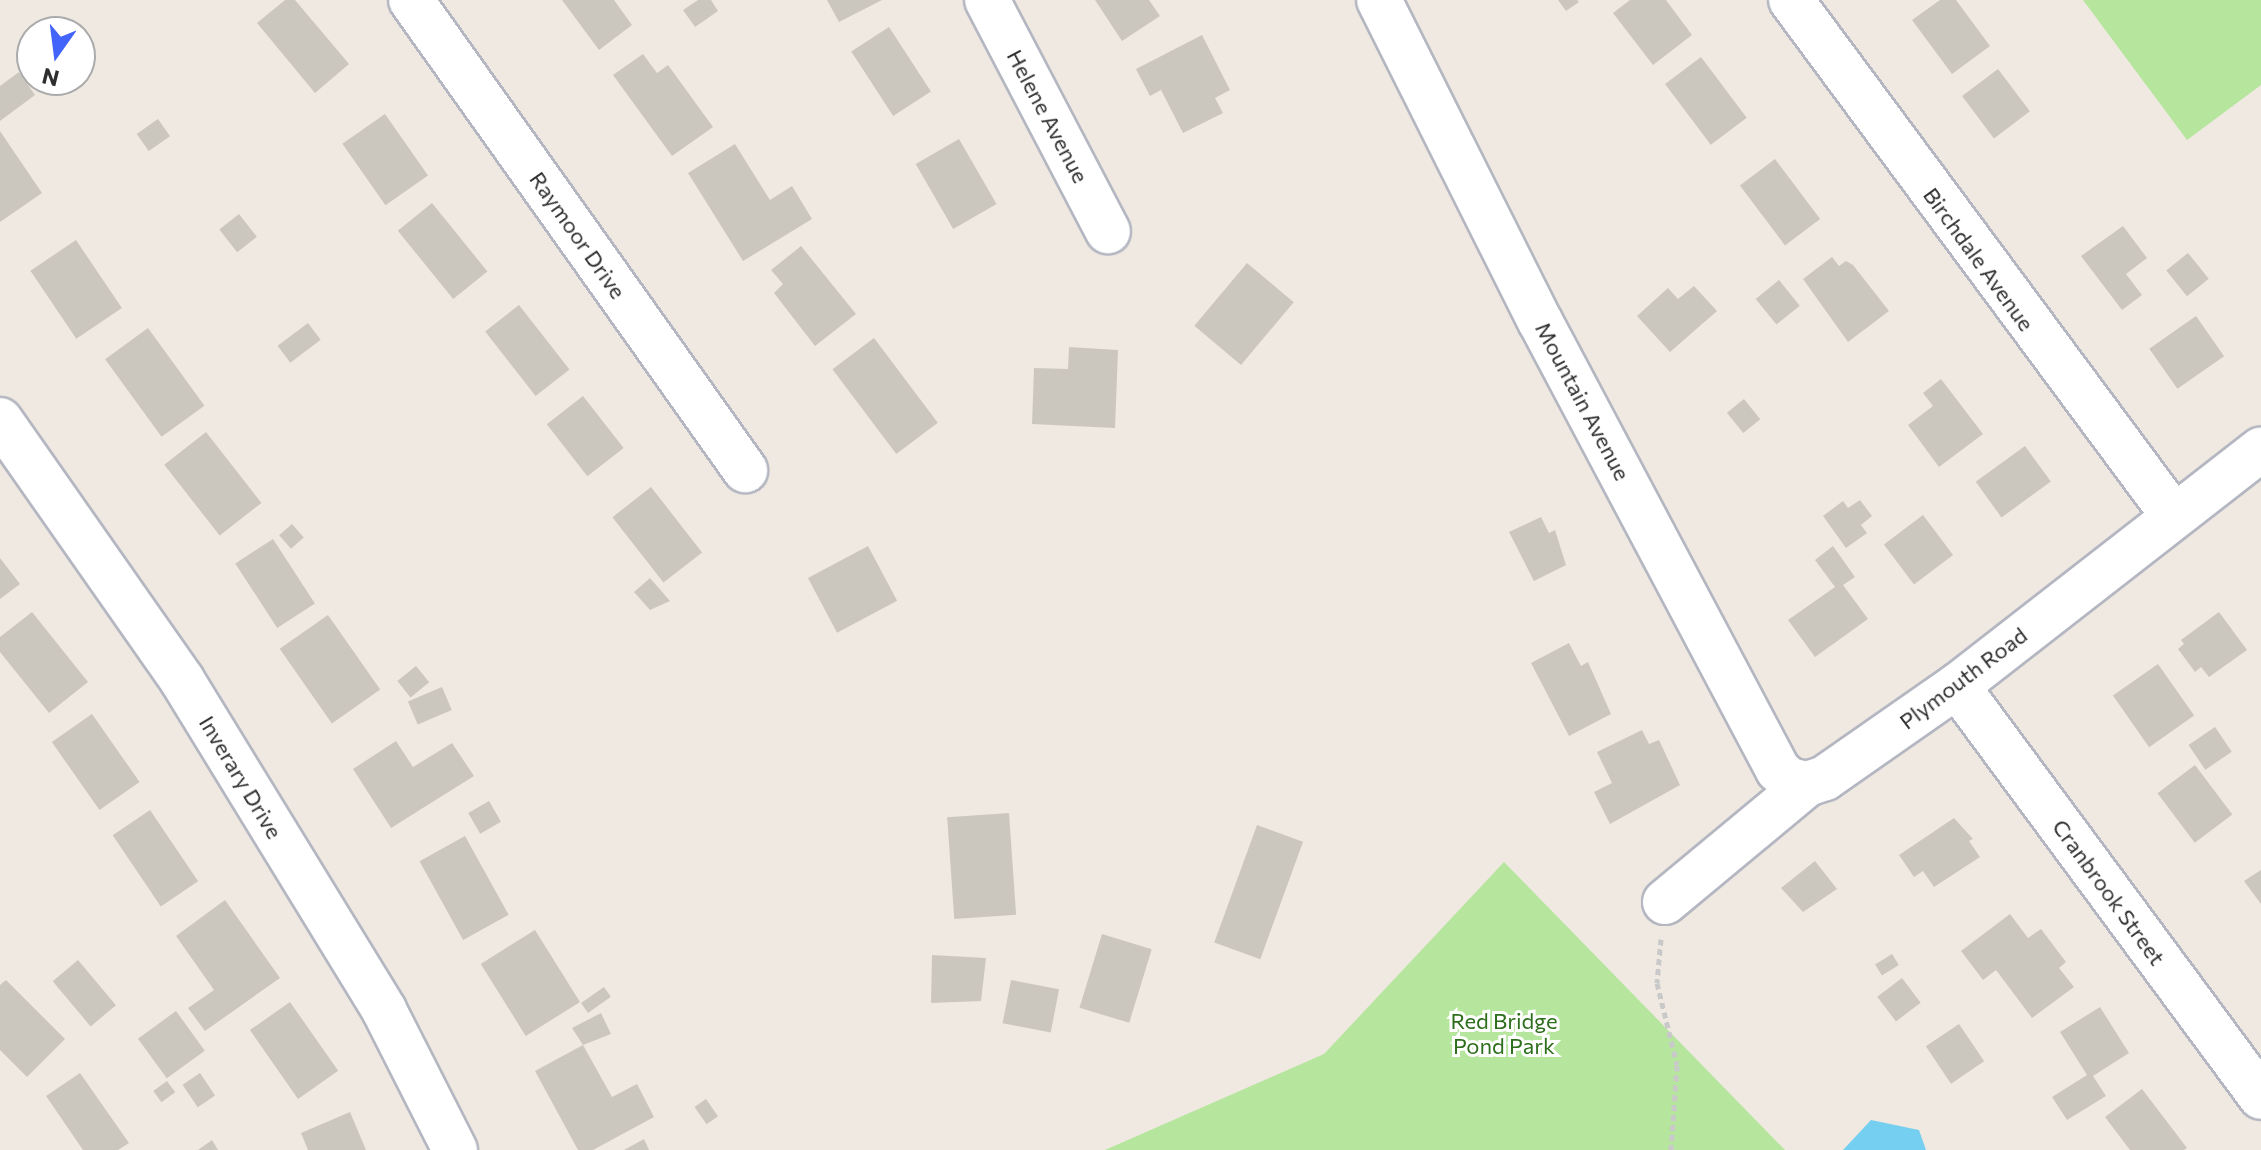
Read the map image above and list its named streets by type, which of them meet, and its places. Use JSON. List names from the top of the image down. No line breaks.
{"streets":{"street":["Helene Avenue","Raymoor Drive","Birchdale Avenue","Mountain Avenue","Plymouth Road","Inverary Drive","Cranbrook Street"]},"crossings":[["Birchdale Avenue","Plymouth Road"],["Mountain Avenue","Plymouth Road"],["Plymouth Road","Cranbrook Street"]],"parks":["Red Bridge Pond Park"],"north":"bottom"}
